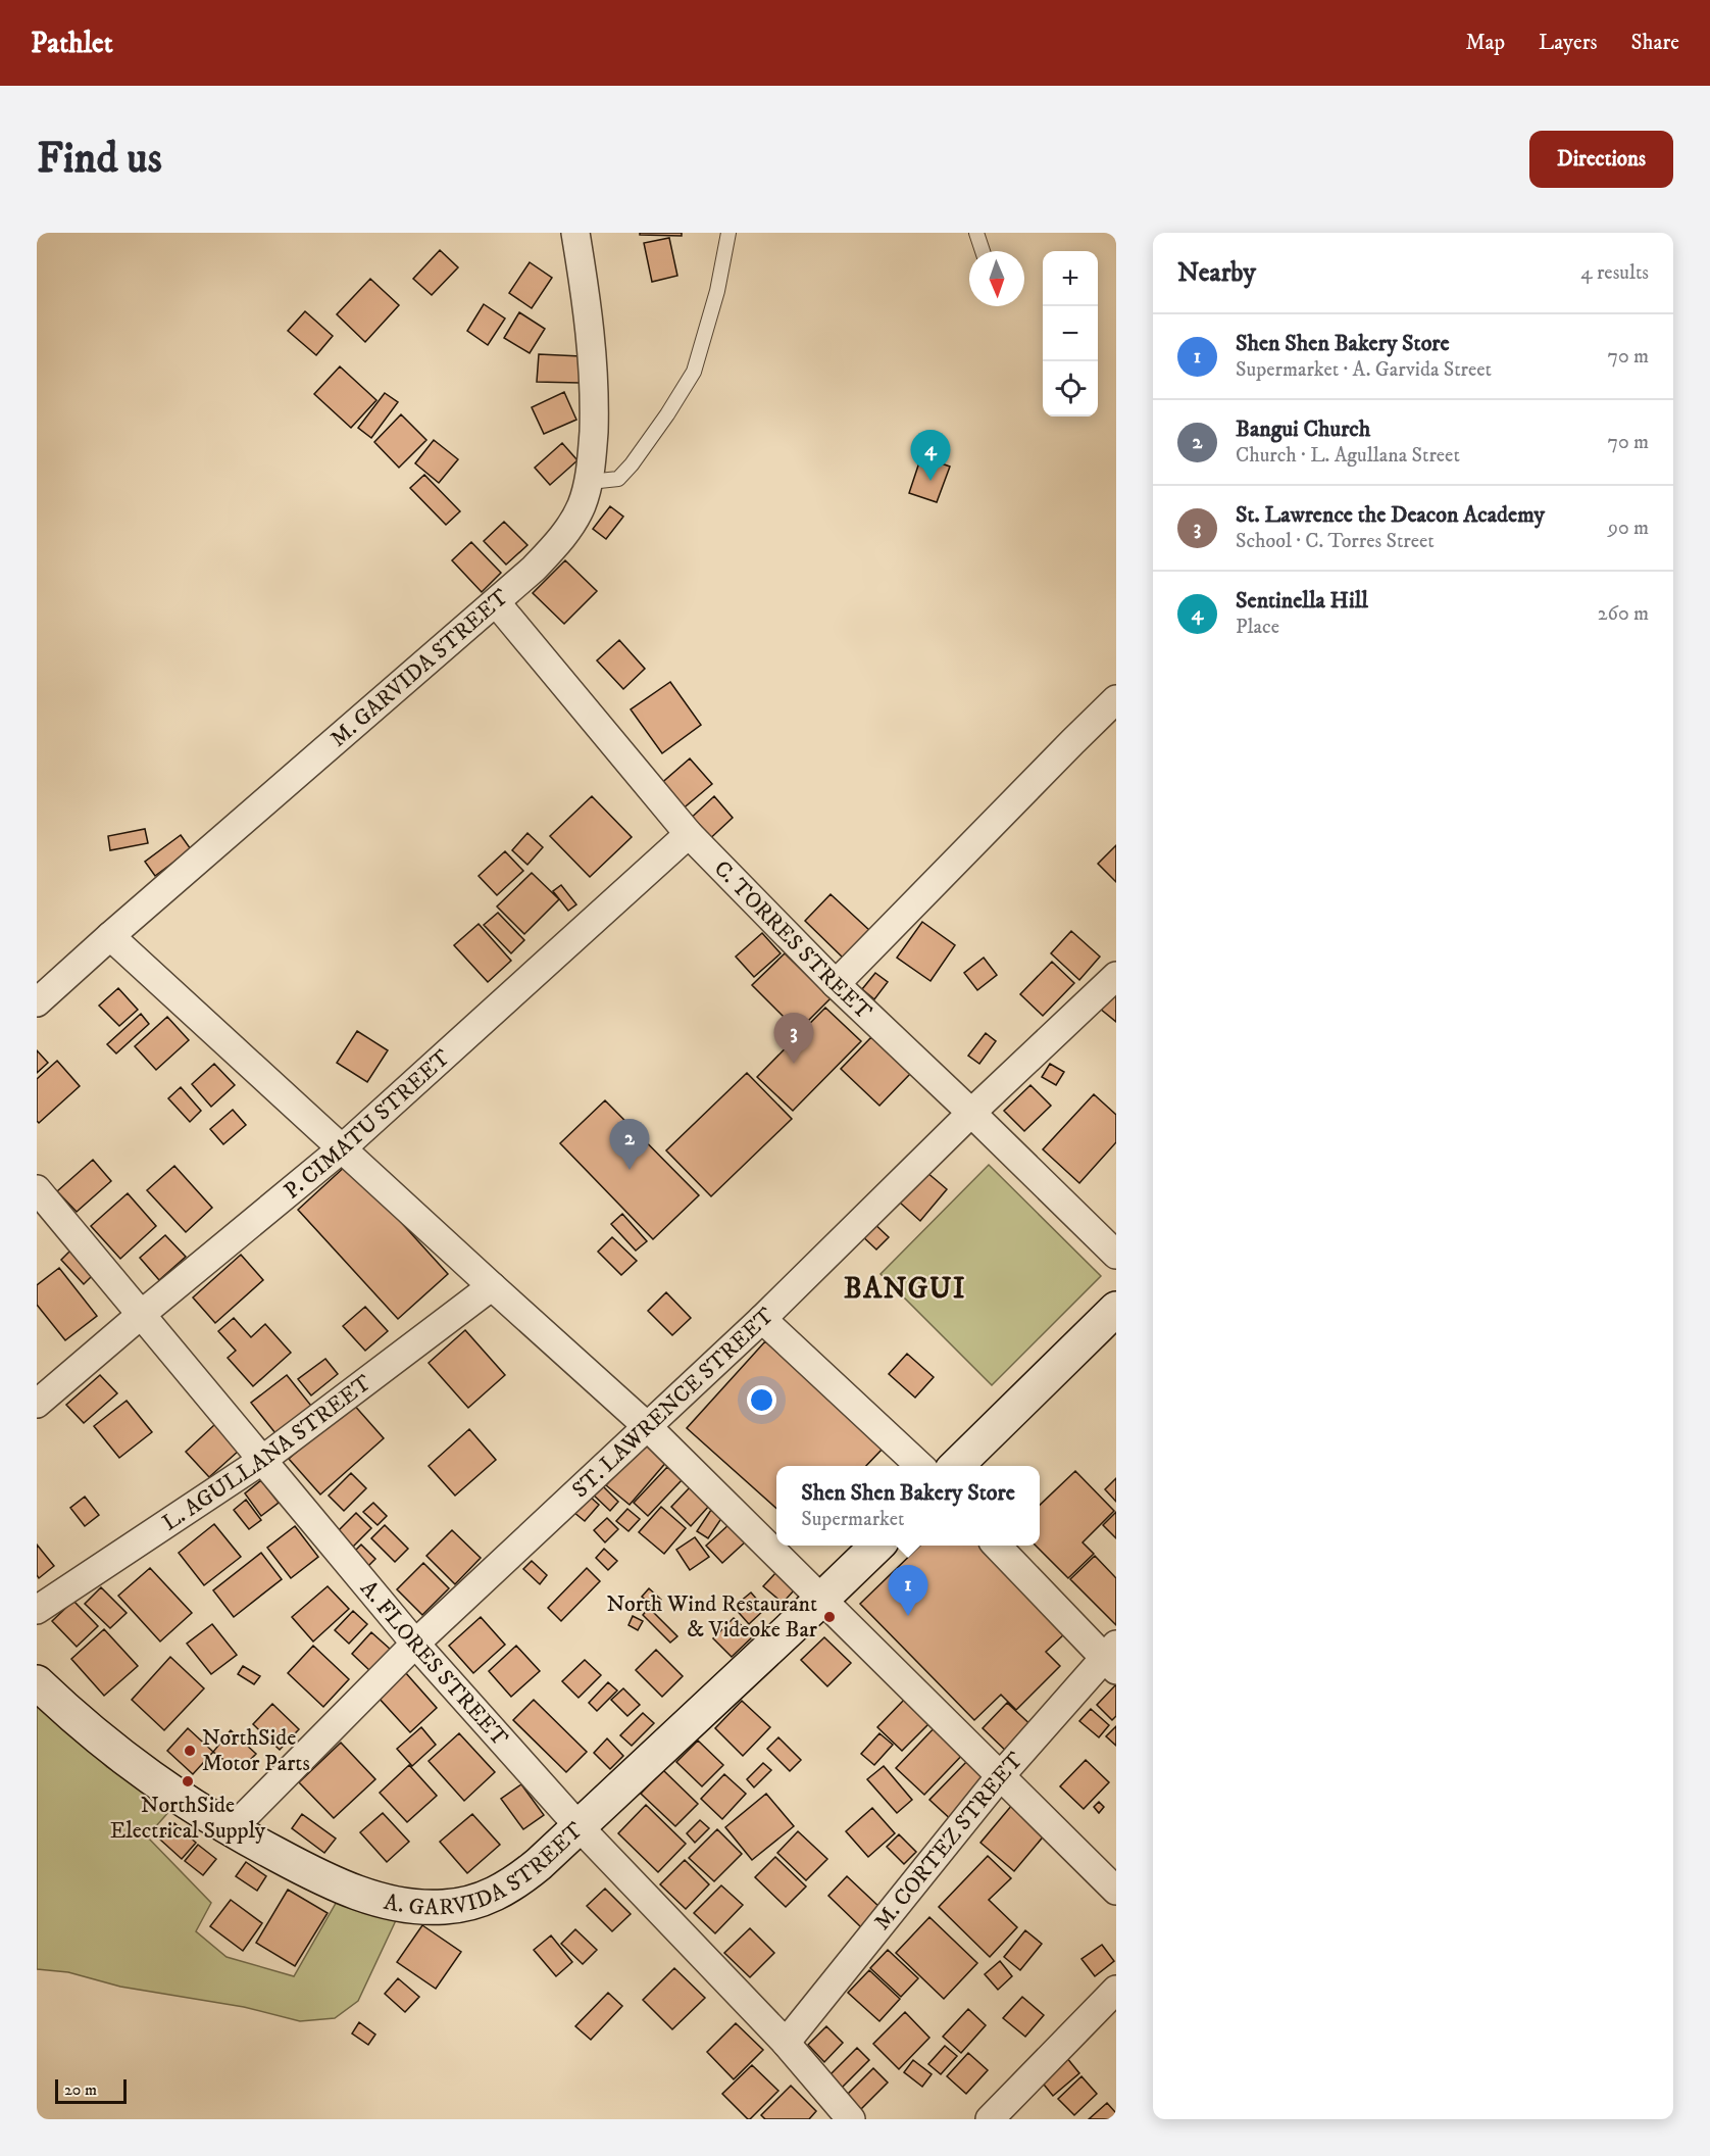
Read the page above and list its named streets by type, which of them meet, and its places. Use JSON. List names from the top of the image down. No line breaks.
{"streets":{"main road":["A. GARVIDA STREET"],"street":["M. GARVIDA STREET","C. TORRES STREET","P. CIMATU STREET","ST. LAWRENCE STREET","L. AGULLANA STREET","A. FLORES STREET","M. CORTEZ STREET"]},"crossings":[["M. GARVIDA STREET","C. TORRES STREET"],["C. TORRES STREET","P. CIMATU STREET"],["C. TORRES STREET","ST. LAWRENCE STREET"],["P. CIMATU STREET","A. FLORES STREET"],["ST. LAWRENCE STREET","A. FLORES STREET"],["ST. LAWRENCE STREET","A. GARVIDA STREET"],["L. AGULLANA STREET","A. FLORES STREET"],["A. FLORES STREET","M. CORTEZ STREET"],["A. FLORES STREET","A. GARVIDA STREET"]],"districts":["BANGUI"],"places":["North Wind Restaurant & Videoke Bar","NorthSide Motor Parts","NorthSide Electrical Supply"],"scale_bar":"20 m","north":"bottom","page":{"header":"Pathlet","nav":["Map","Layers","Share"],"buttons":"Directions","title":"Find us","heading":["Nearby","4 results"],"map_buttons":["+","−"],"list":[{"mark":"1","name":"Shen Shen Bakery Store","note":"Supermarket · A. Garvida Street","value":"70 m"},{"mark":"2","name":"Bangui Church","note":"Church · L. Agullana Street","value":"70 m"},{"mark":"3","name":"St. Lawrence the Deacon Academy","note":"School · C. Torres Street","value":"90 m"},{"mark":"4","name":"Sentinella Hill","note":"Place","value":"260 m"}],"pins":["4","3","2","1"],"popup":["Shen Shen Bakery Store","Supermarket"],"scale":"20 m"}}
